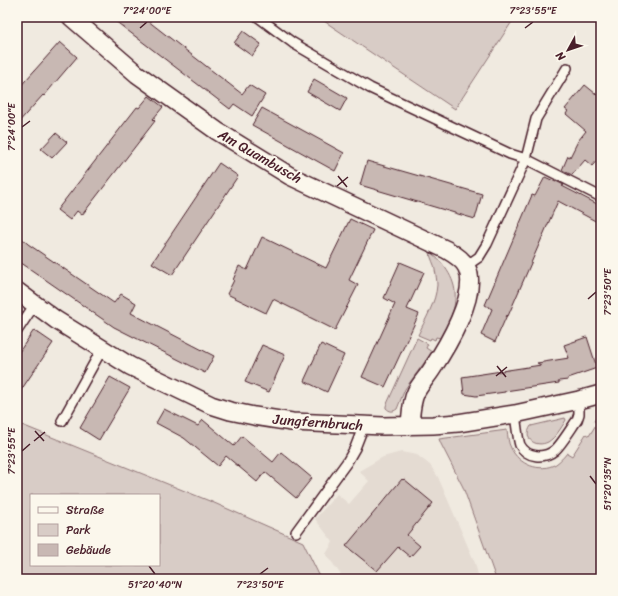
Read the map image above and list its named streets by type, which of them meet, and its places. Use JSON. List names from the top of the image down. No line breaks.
{"streets":{"street":["Am Quambusch","Jungfernbruch"]},"legend":["Straße","Park","Gebäude"],"north":"bottom left","coordinates":["7°24'00\"E","7°23'55\"E","7°23'50\"E","51°20'35\"N","51°20'40\"N"]}
